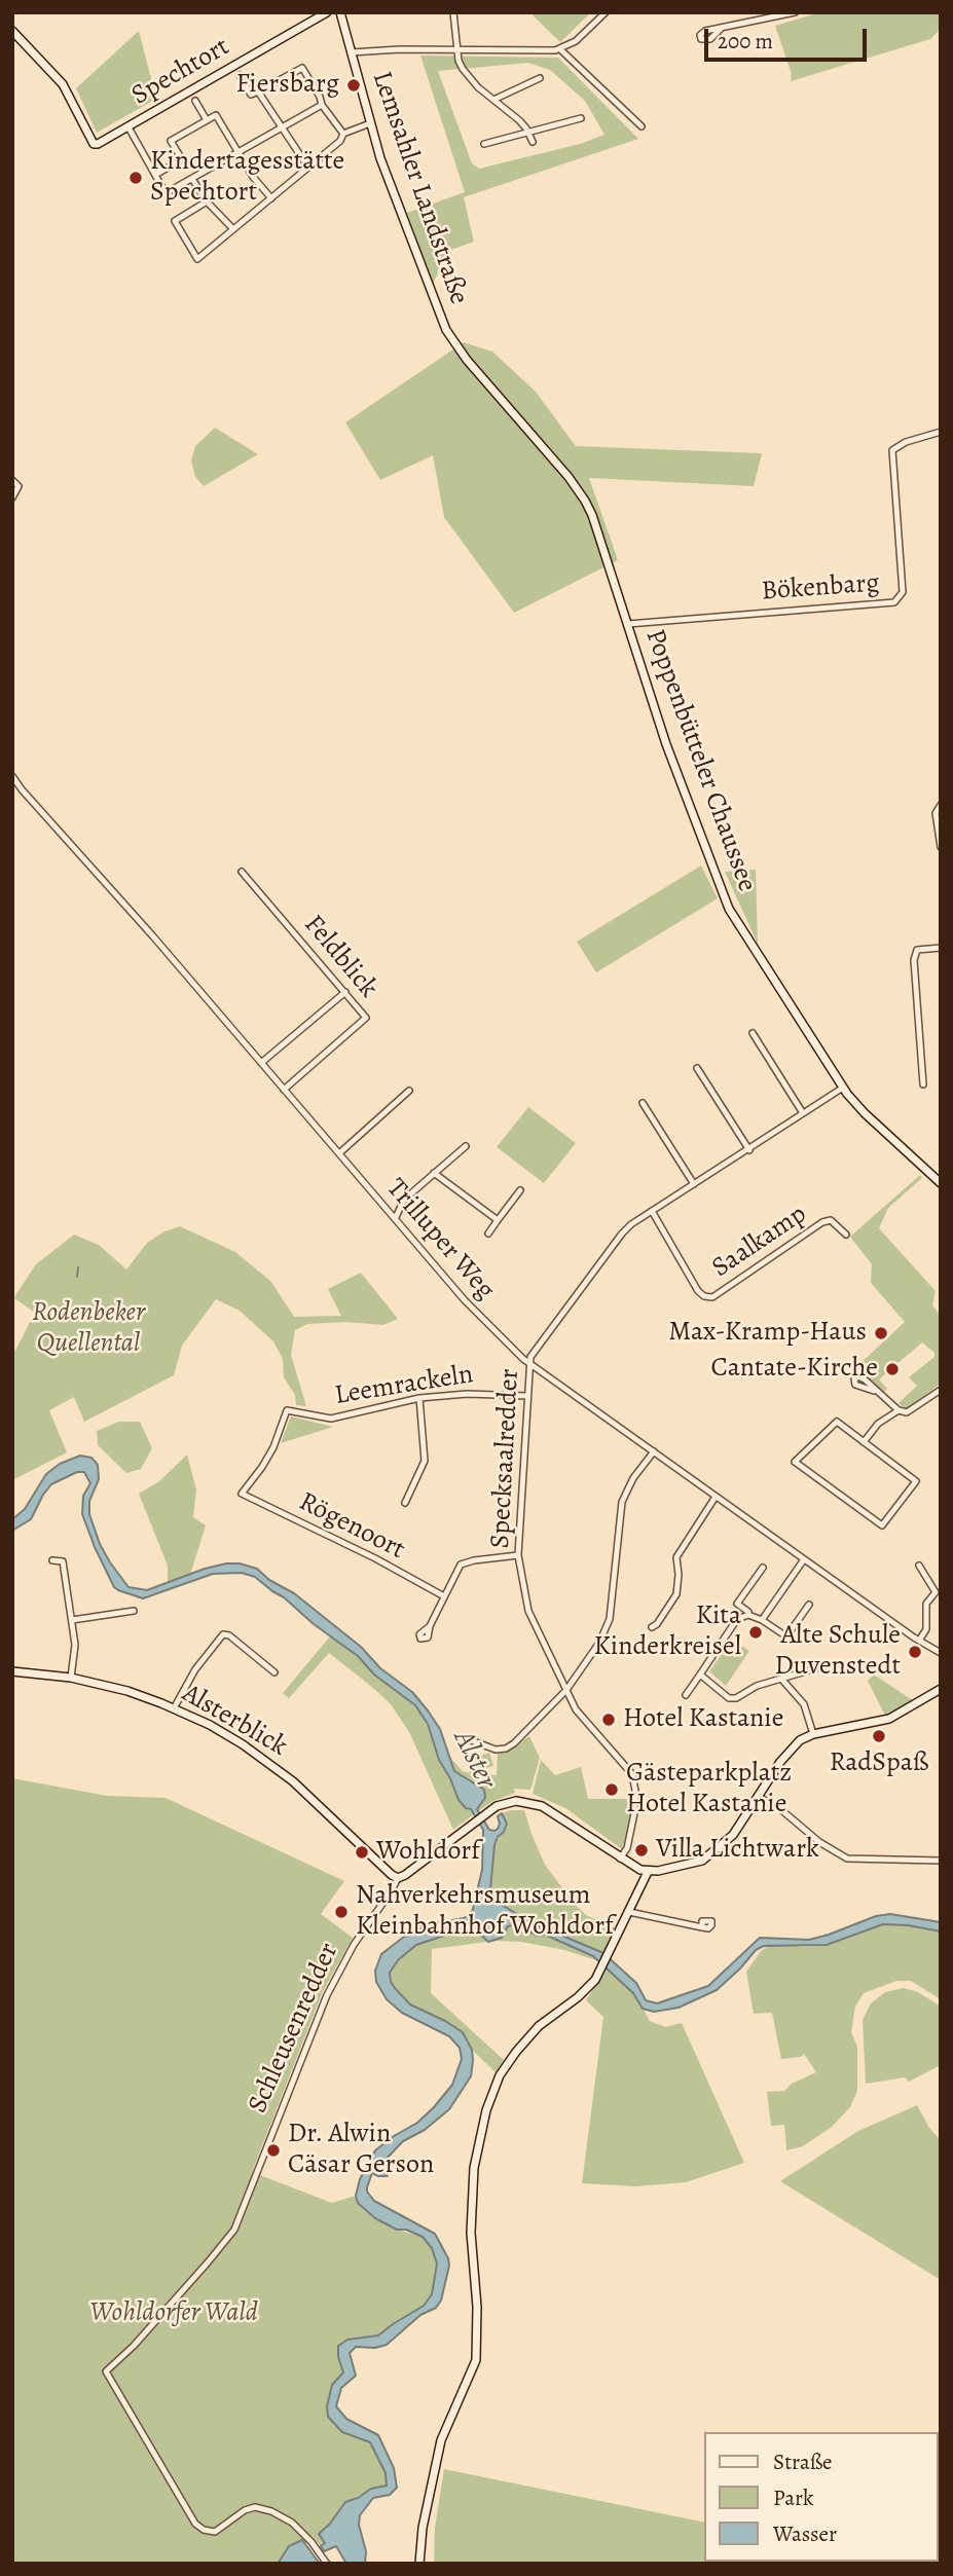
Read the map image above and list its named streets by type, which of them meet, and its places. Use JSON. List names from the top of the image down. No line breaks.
{"streets":{"street":["Spechtort","Lemsahler Landstraße","Bökenbarg","Poppenbütteler Chaussee","Feldblick","Trilluper Weg","Saalkamp","Leemrackeln","Specksaalredder","Rögenoort","Alsterblick","Schleusenredder"]},"crossings":[["Lemsahler Landstraße","Bökenbarg"],["Lemsahler Landstraße","Poppenbütteler Chaussee"],["Bökenbarg","Poppenbütteler Chaussee"],["Poppenbütteler Chaussee","Specksaalredder"],["Feldblick","Trilluper Weg"],["Trilluper Weg","Specksaalredder"],["Saalkamp","Specksaalredder"],["Leemrackeln","Specksaalredder"],["Leemrackeln","Rögenoort"],["Specksaalredder","Schleusenredder"],["Alsterblick","Schleusenredder"]],"water":["Alster"],"parks":["Rodenbeker Quellental","Wohldorfer Wald"],"places":["Fiersbarg","Kindertagesstätte Spechtort","Max-Kramp-Haus","Cantate-Kirche","Kita Kinderkreisel","Alte Schule Duvenstedt","Hotel Kastanie","RadSpaß","Gästeparkplatz Hotel Kastanie","Villa Lichtwark","Wohldorf","Nahverkehrsmuseum Kleinbahnhof Wohldorf","Dr. Alwin Cäsar Gerson"],"legend":["Straße","Park","Wasser"],"scale_bar":"200 m"}
